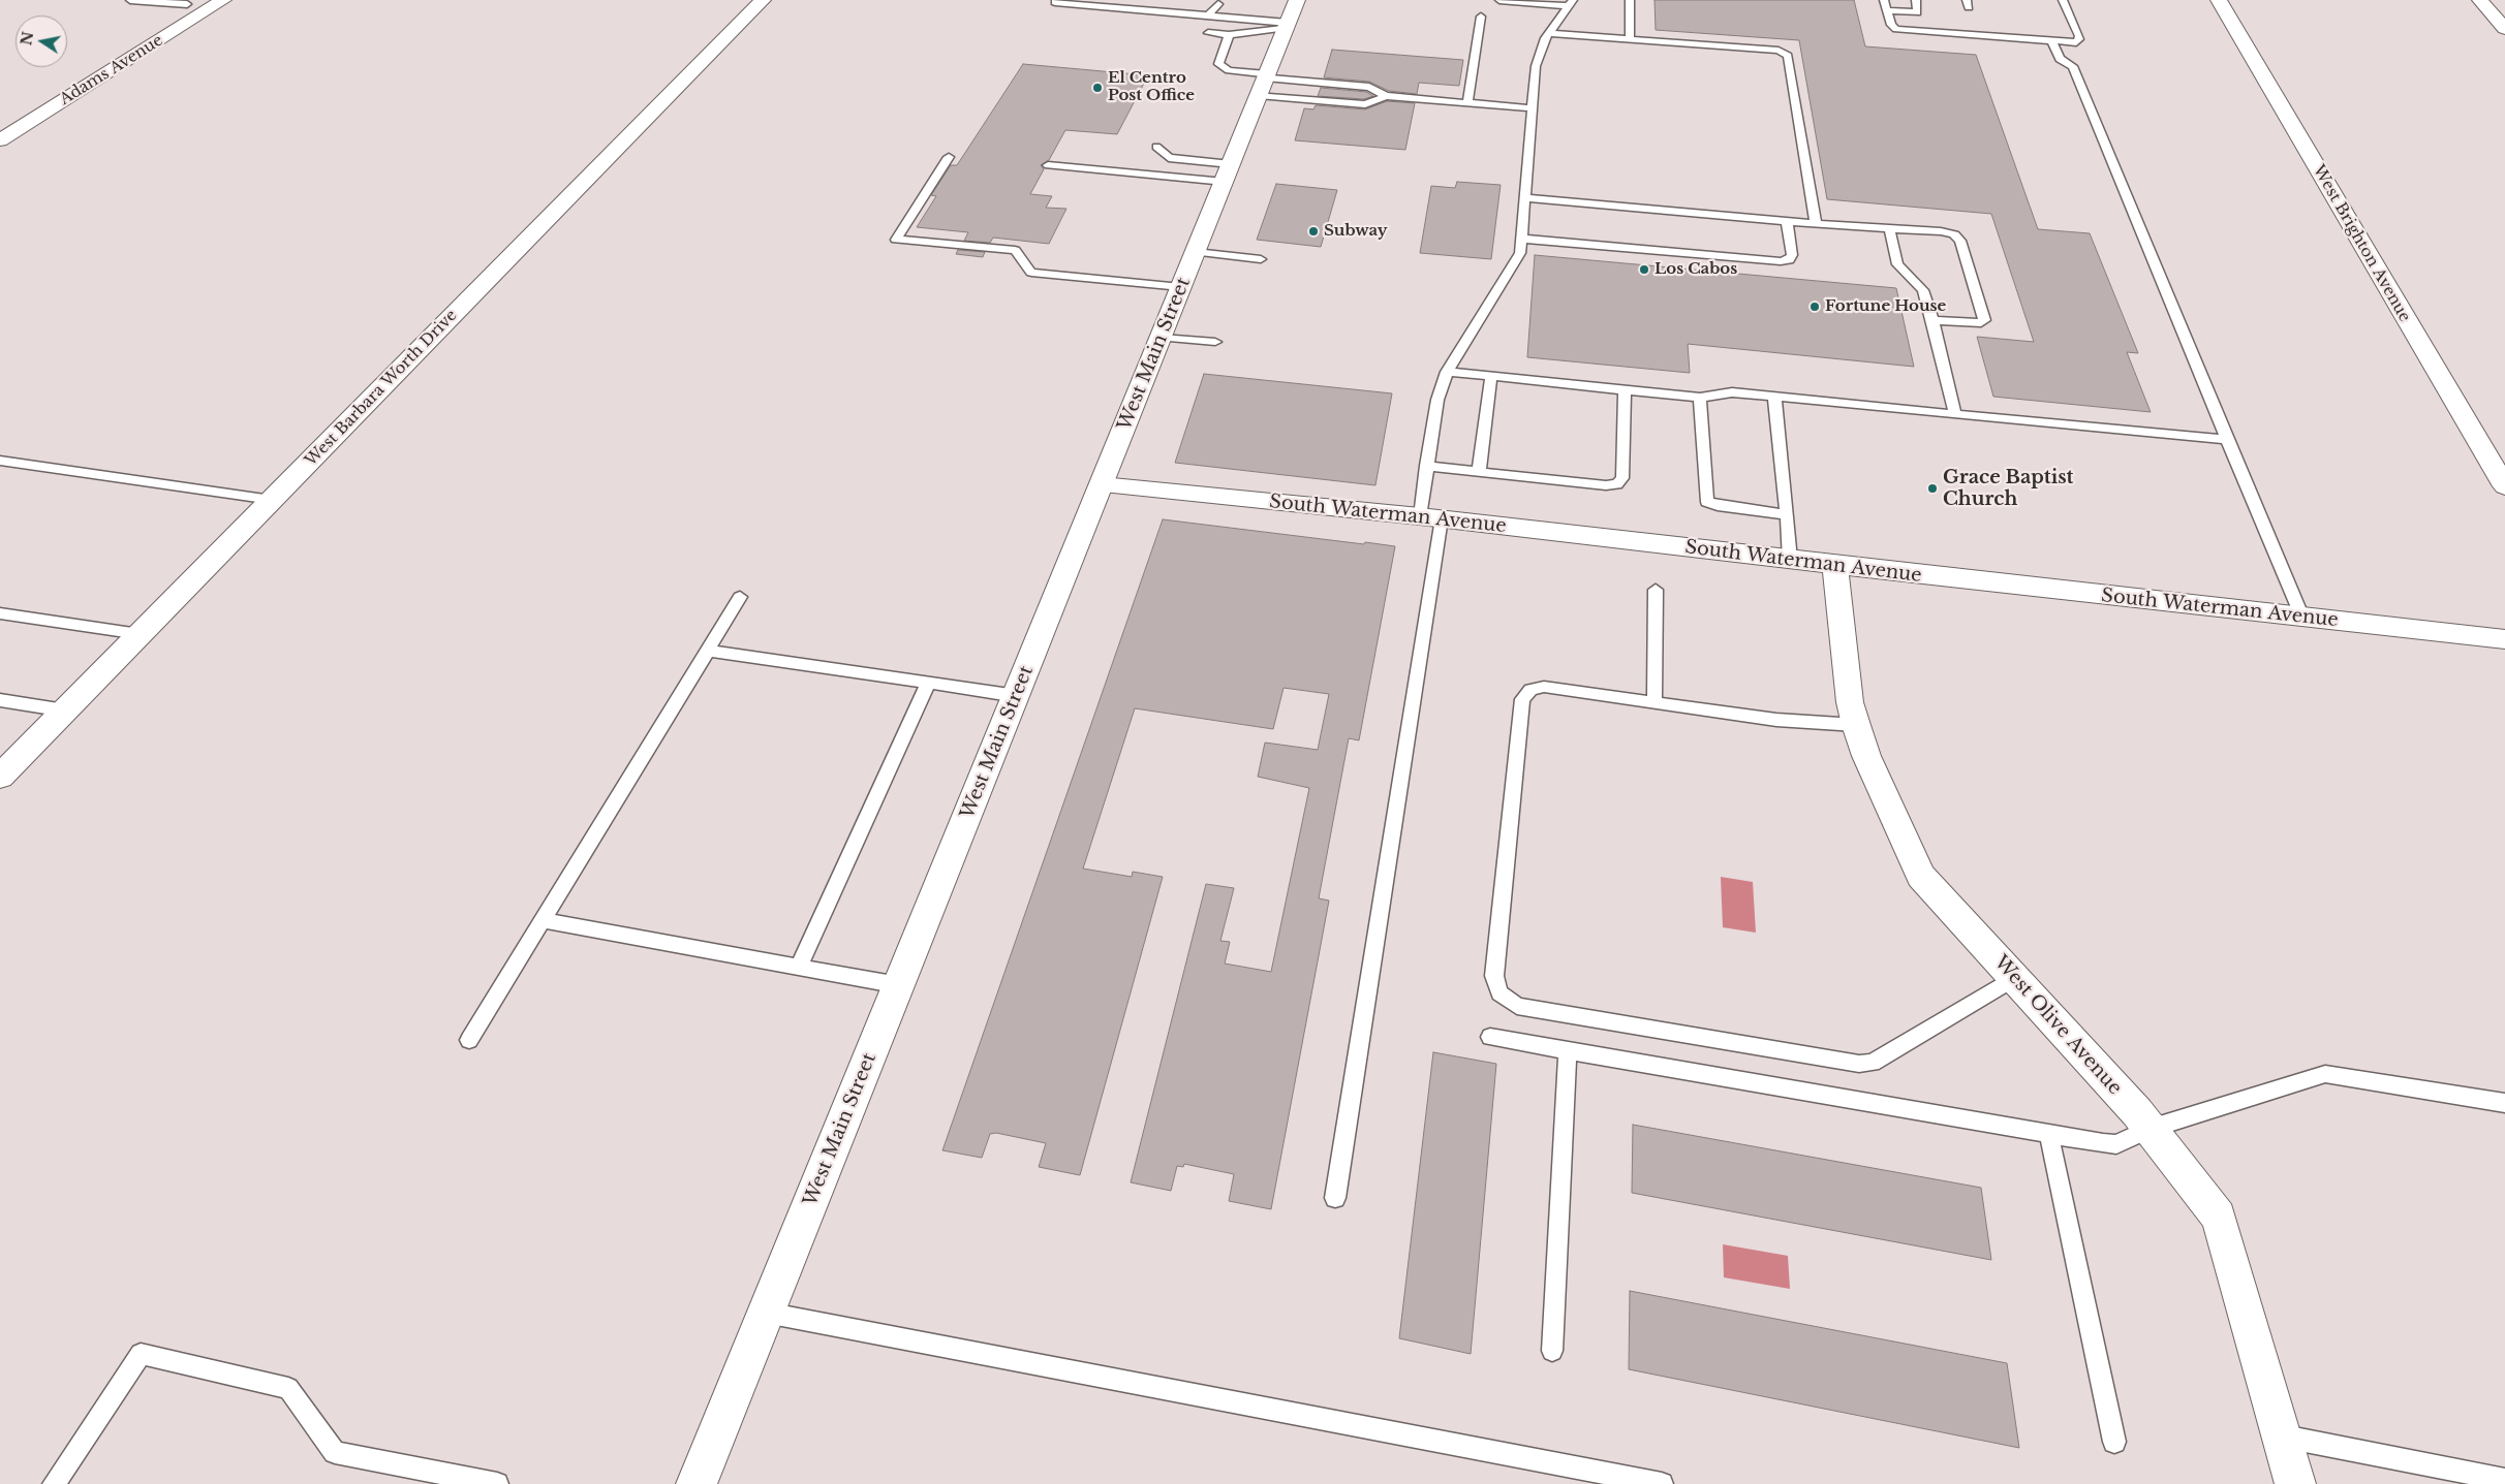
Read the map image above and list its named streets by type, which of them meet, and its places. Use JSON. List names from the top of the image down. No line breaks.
{"streets":{"street":["Adams Avenue","West Brighton Avenue","West Main Street","West Barbara Worth Drive","South Waterman Avenue","West Olive Avenue"]},"crossings":[["West Main Street","South Waterman Avenue"],["South Waterman Avenue","West Olive Avenue"]],"places":["El Centro Post Office","Subway","Los Cabos","Fortune House","Grace Baptist Church"],"north":"left"}
